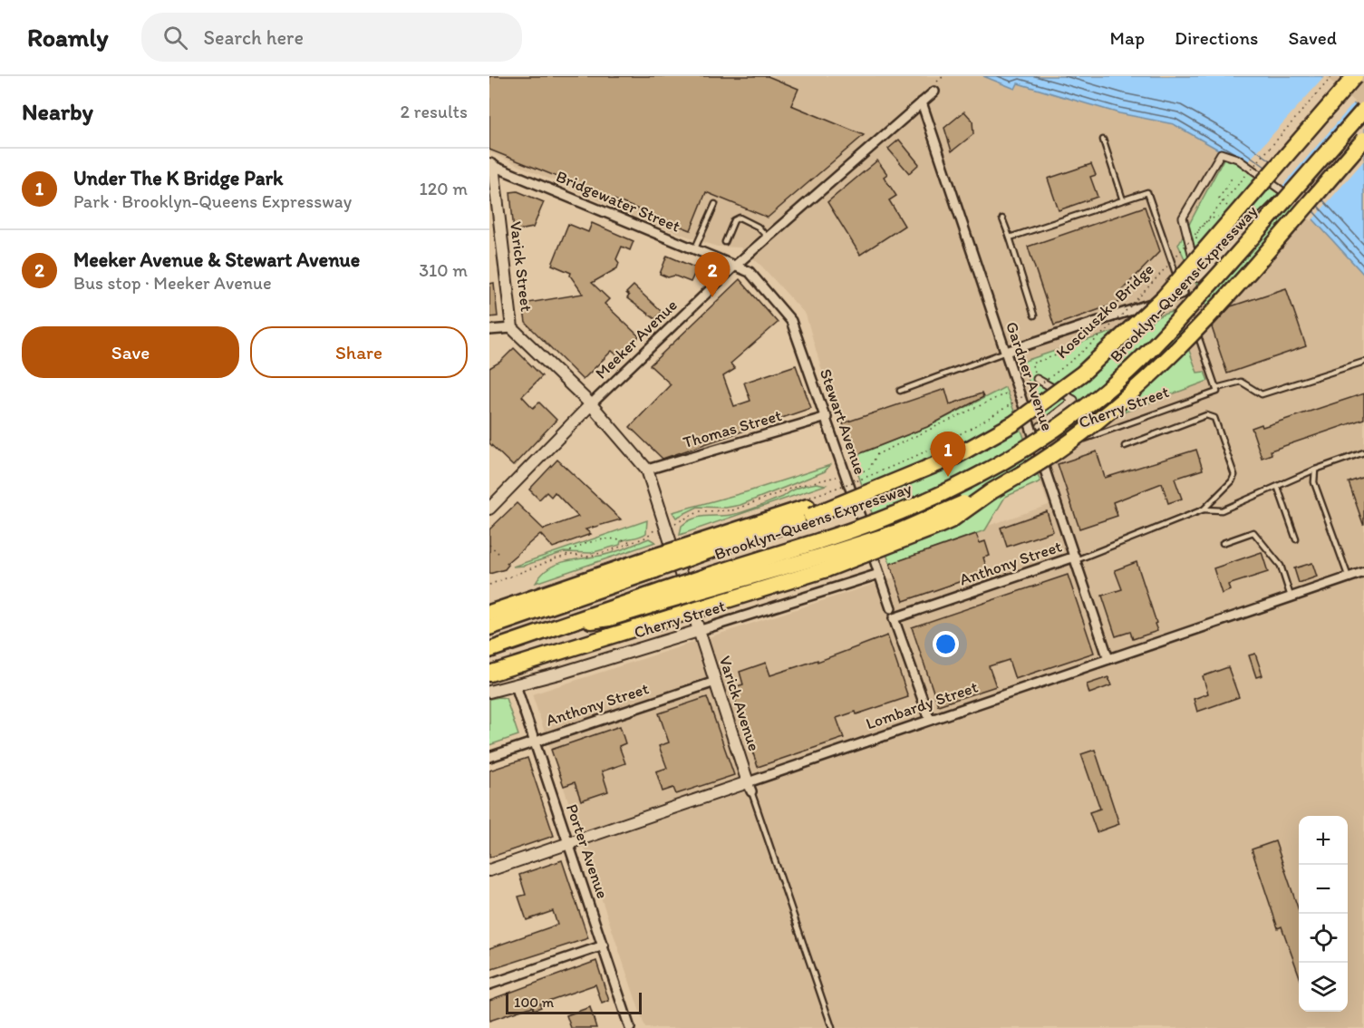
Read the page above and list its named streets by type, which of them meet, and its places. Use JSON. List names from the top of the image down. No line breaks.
{"streets":{"highway":["Brooklyn-Queens Expressway"],"main road":["Varick Street","Meeker Avenue","Cherry Street","Varick Avenue","Lombardy Street"],"street":["Bridgewater Street","Gardner Avenue","Stewart Avenue","Thomas Street","Anthony Street","Porter Avenue"],"path":["Kosciuszko Bridge"]},"crossings":[["Bridgewater Street","Varick Street"],["Bridgewater Street","Meeker Avenue"],["Bridgewater Street","Stewart Avenue"],["Varick Street","Meeker Avenue"],["Varick Street","Varick Avenue"],["Brooklyn-Queens Expressway","Kosciuszko Bridge"],["Meeker Avenue","Gardner Avenue"],["Meeker Avenue","Stewart Avenue"],["Meeker Avenue","Varick Avenue"],["Gardner Avenue","Cherry Street"],["Gardner Avenue","Anthony Street"],["Gardner Avenue","Lombardy Street"],["Cherry Street","Stewart Avenue"],["Cherry Street","Varick Avenue"],["Cherry Street","Porter Avenue"],["Stewart Avenue","Thomas Street"],["Thomas Street","Varick Avenue"],["Anthony Street","Varick Avenue"],["Anthony Street","Lombardy Street"],["Anthony Street","Porter Avenue"],["Varick Avenue","Lombardy Street"],["Lombardy Street","Porter Avenue"]],"scale_bar":"100 m","page":{"header":"Roamly","search":"Search here","nav":["Map","Directions","Saved"],"heading":["Nearby","2 results"],"list":[{"mark":"1","name":"Under The K Bridge Park","note":"Park · Brooklyn-Queens Expressway","value":"120 m"},{"mark":"2","name":"Meeker Avenue & Stewart Avenue","note":"Bus stop · Meeker Avenue","value":"310 m"}],"pins":["2","1"],"buttons":["Save","Share"],"map_buttons":["+","−"],"scale":"100 m"}}
